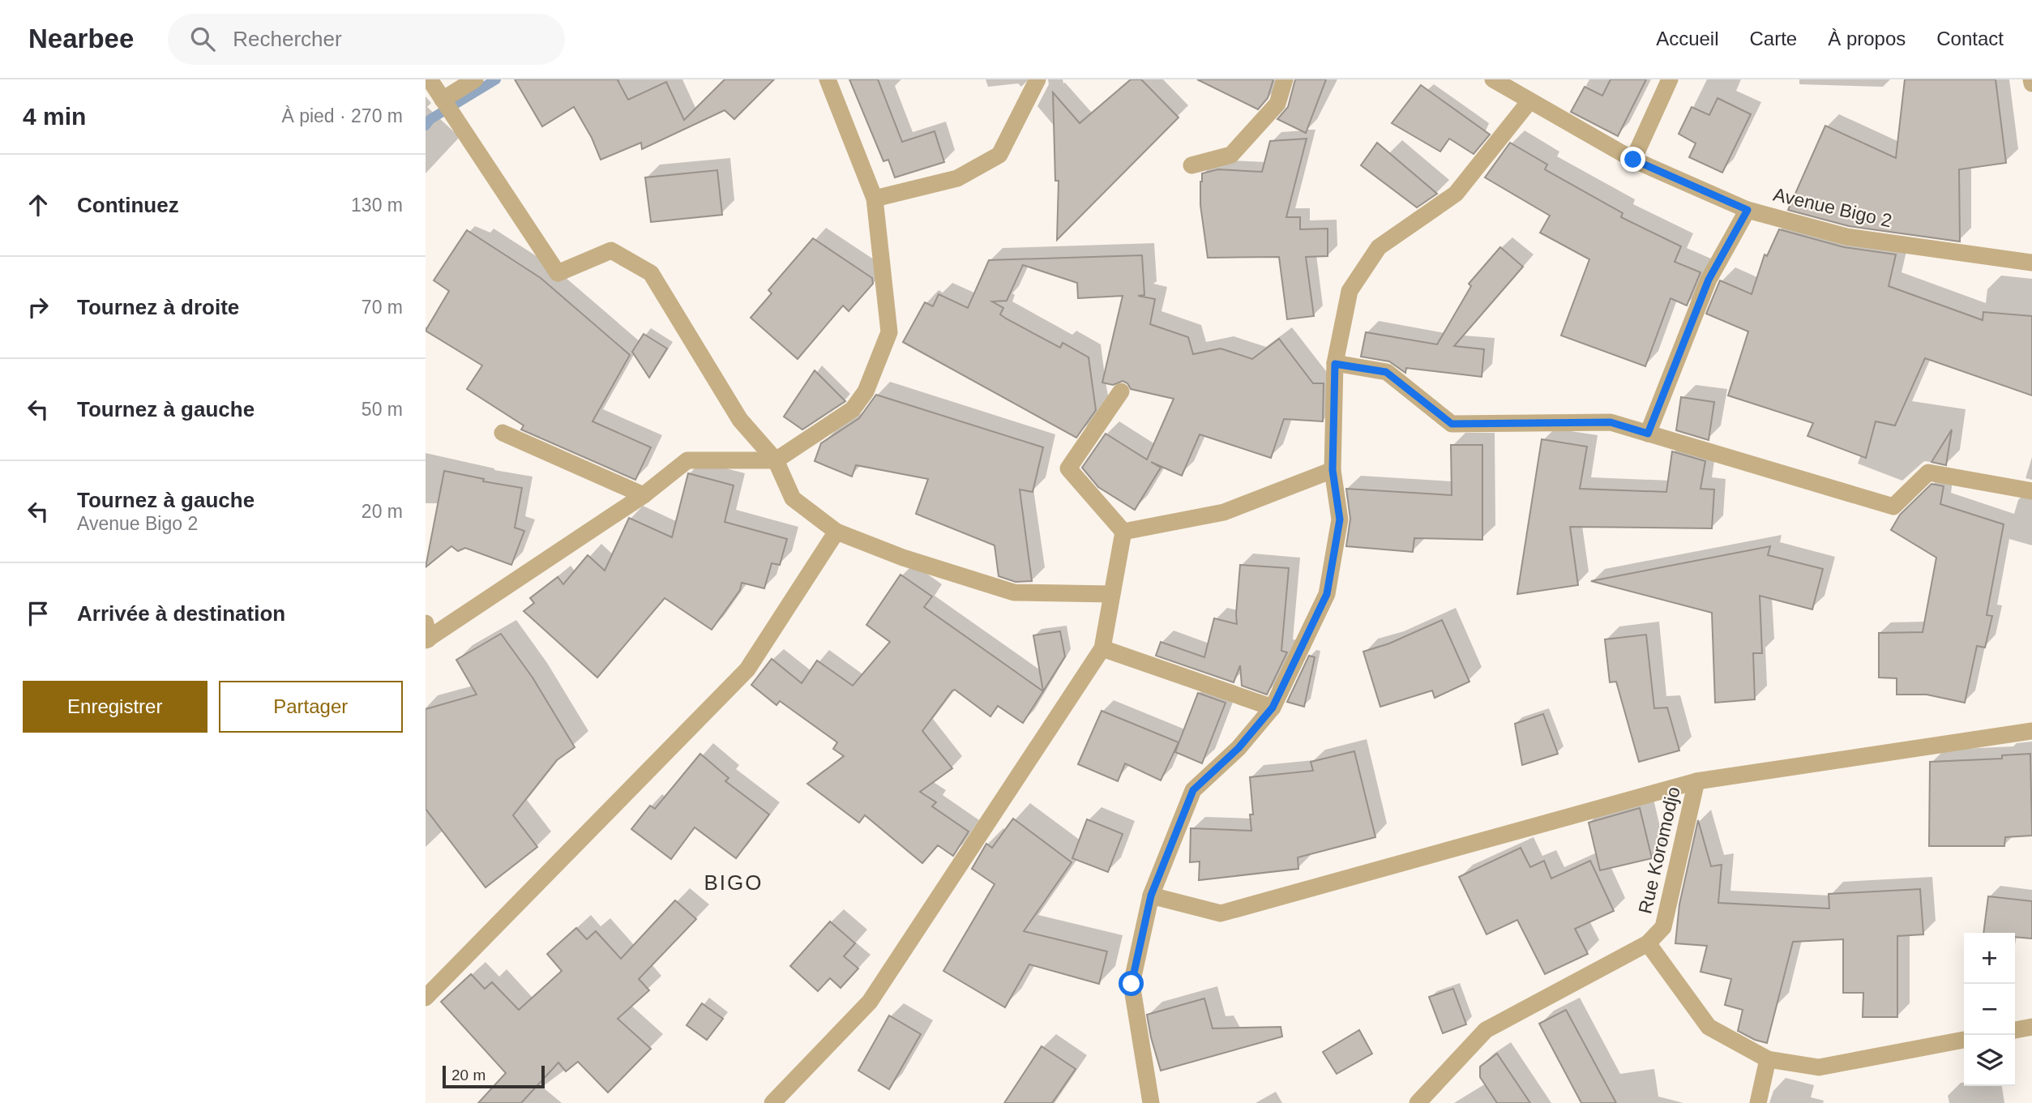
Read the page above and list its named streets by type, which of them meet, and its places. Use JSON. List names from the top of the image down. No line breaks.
{"streets":{"street":["Avenue Bigo 2","Rue Koromodjo"]},"districts":["BIGO"],"scale_bar":"20 m","page":{"header":"Nearbee","search":"Rechercher","nav":["Accueil","Carte","À propos","Contact"],"heading":["4 min","À pied · 270 m"],"list":[["Continuez","130 m"],["Tournez à droite","70 m"],["Tournez à gauche","50 m"],["Tournez à gauche","Avenue Bigo 2","20 m"],"Arrivée à destination"],"buttons":["Enregistrer","Partager"],"map_buttons":["+","−"],"scale":"20 m"}}
